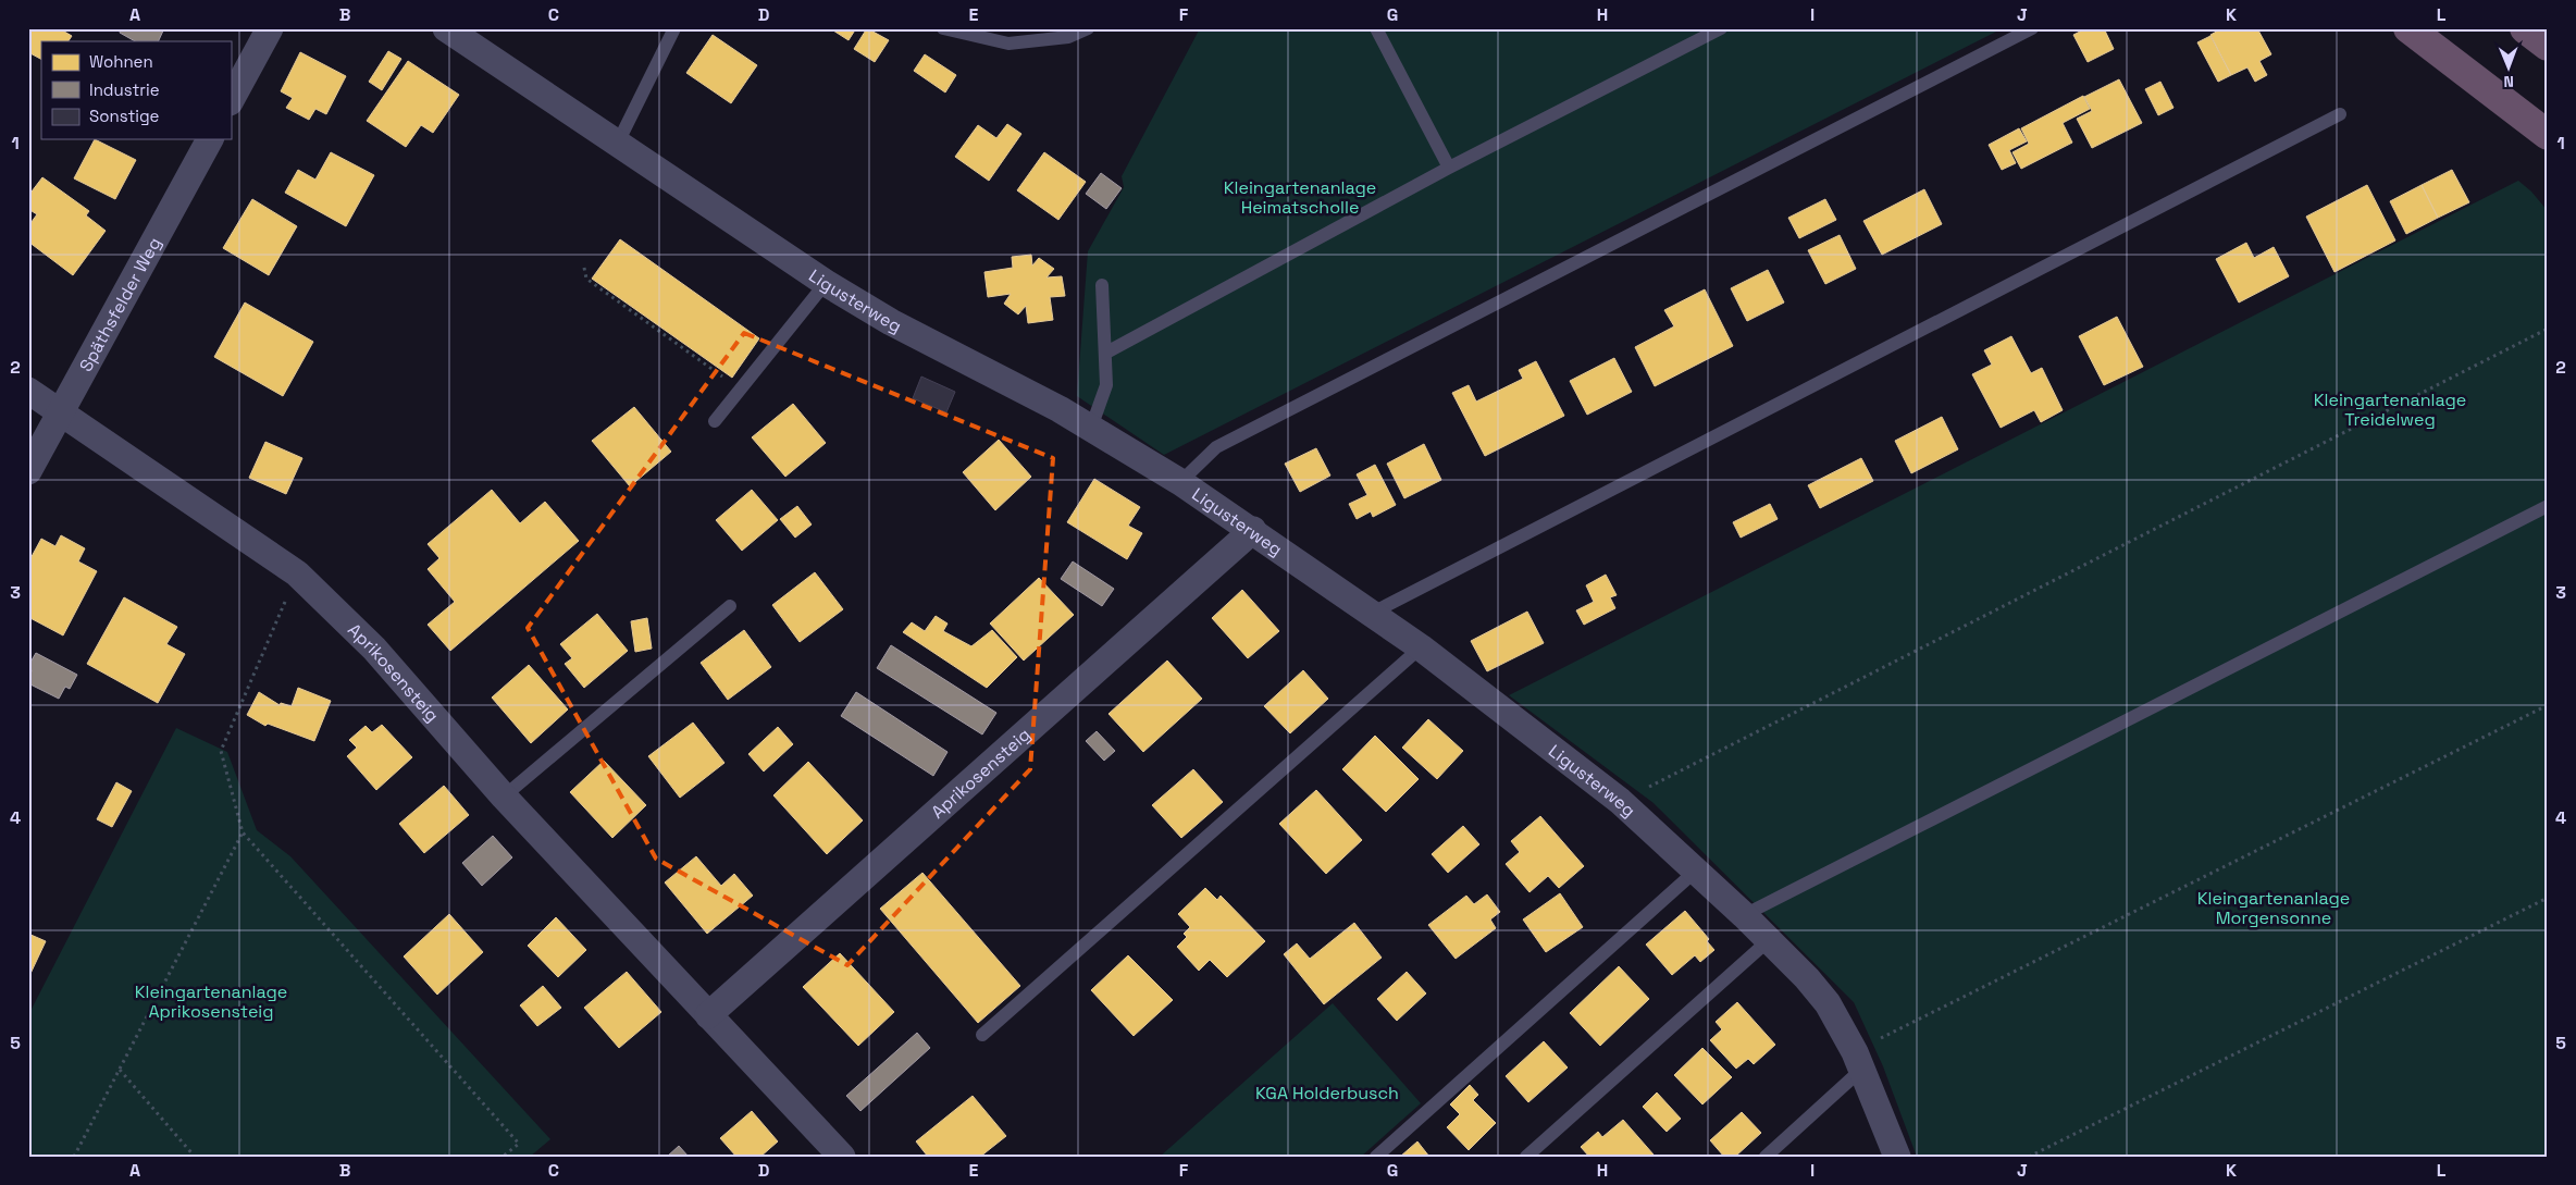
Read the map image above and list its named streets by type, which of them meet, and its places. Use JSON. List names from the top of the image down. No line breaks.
{"streets":{"street":["Ligusterweg","Späthsfelder Weg","Aprikosensteig"]},"crossings":[["Ligusterweg","Aprikosensteig"],["Späthsfelder Weg","Aprikosensteig"]],"parks":["Kleingartenanlage Heimatscholle","Kleingartenanlage Treidelweg","Kleingartenanlage Morgensonne","Kleingartenanlage Aprikosensteig","KGA Holderbusch"],"legend":["Wohnen","Industrie","Sonstige"],"north":"bottom","grid":{"columns":["A","B","C","D","E","F","G","H","I","J","K","L"],"rows":["1","2","3","4","5"]}}
